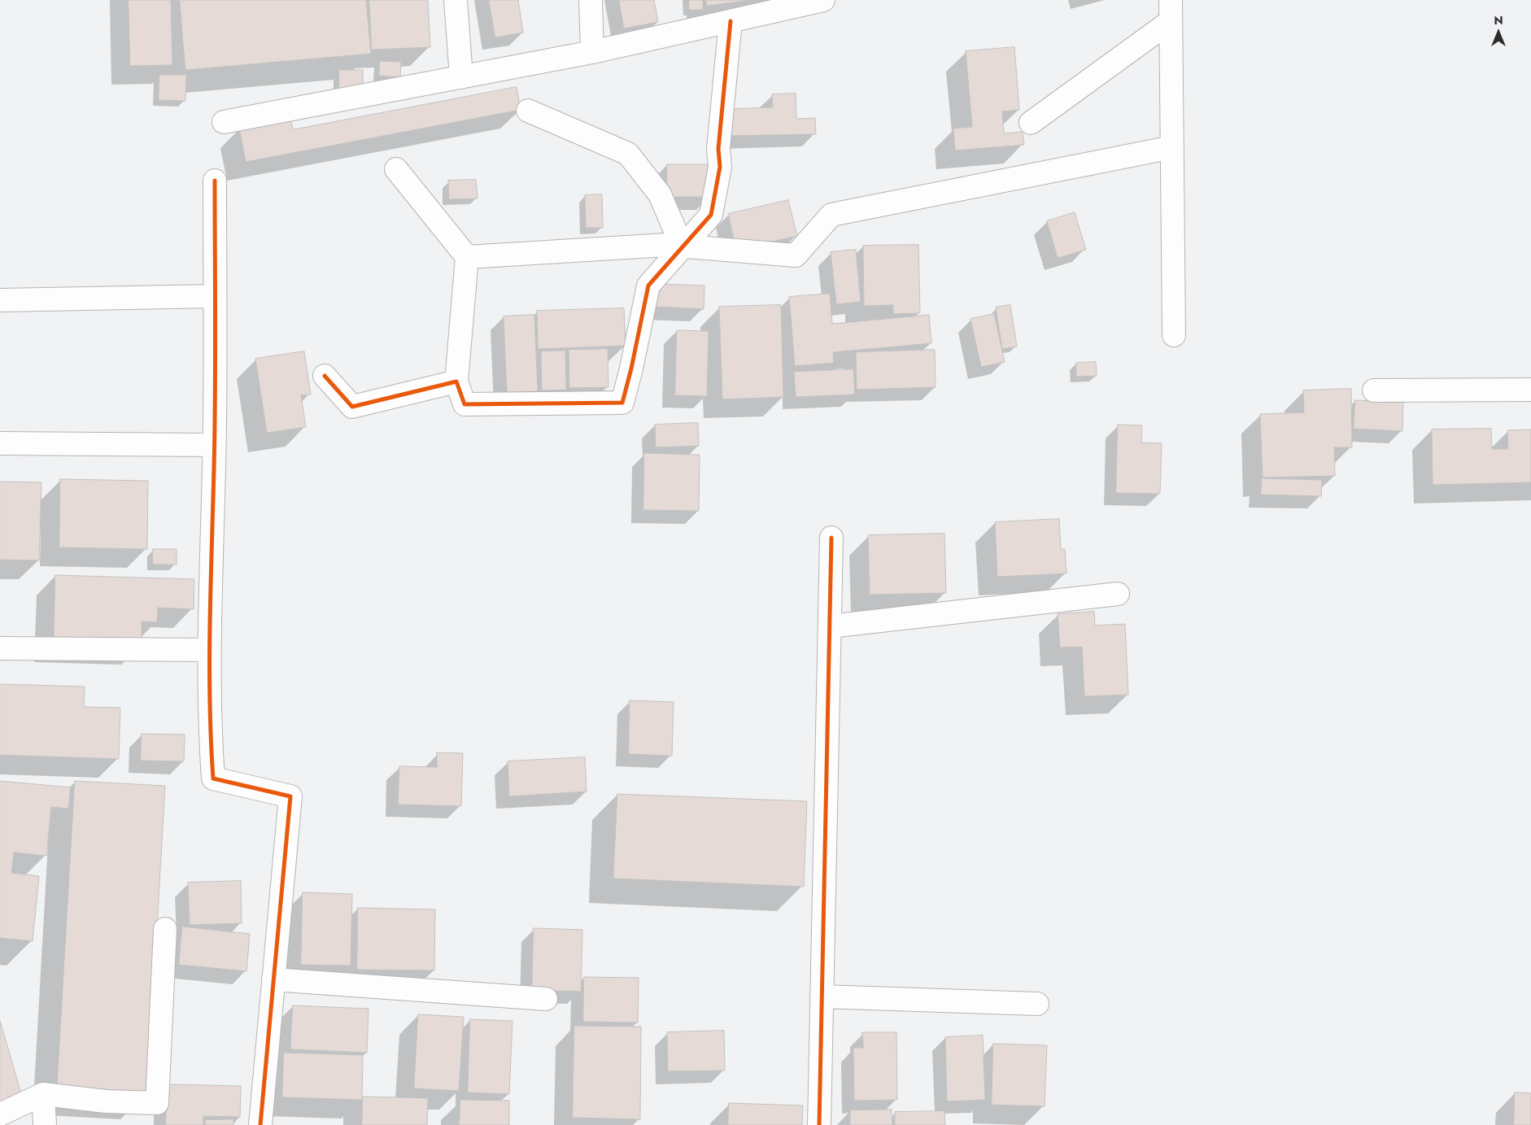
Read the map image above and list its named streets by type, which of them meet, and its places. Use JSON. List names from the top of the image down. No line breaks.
{"north":"top"}
